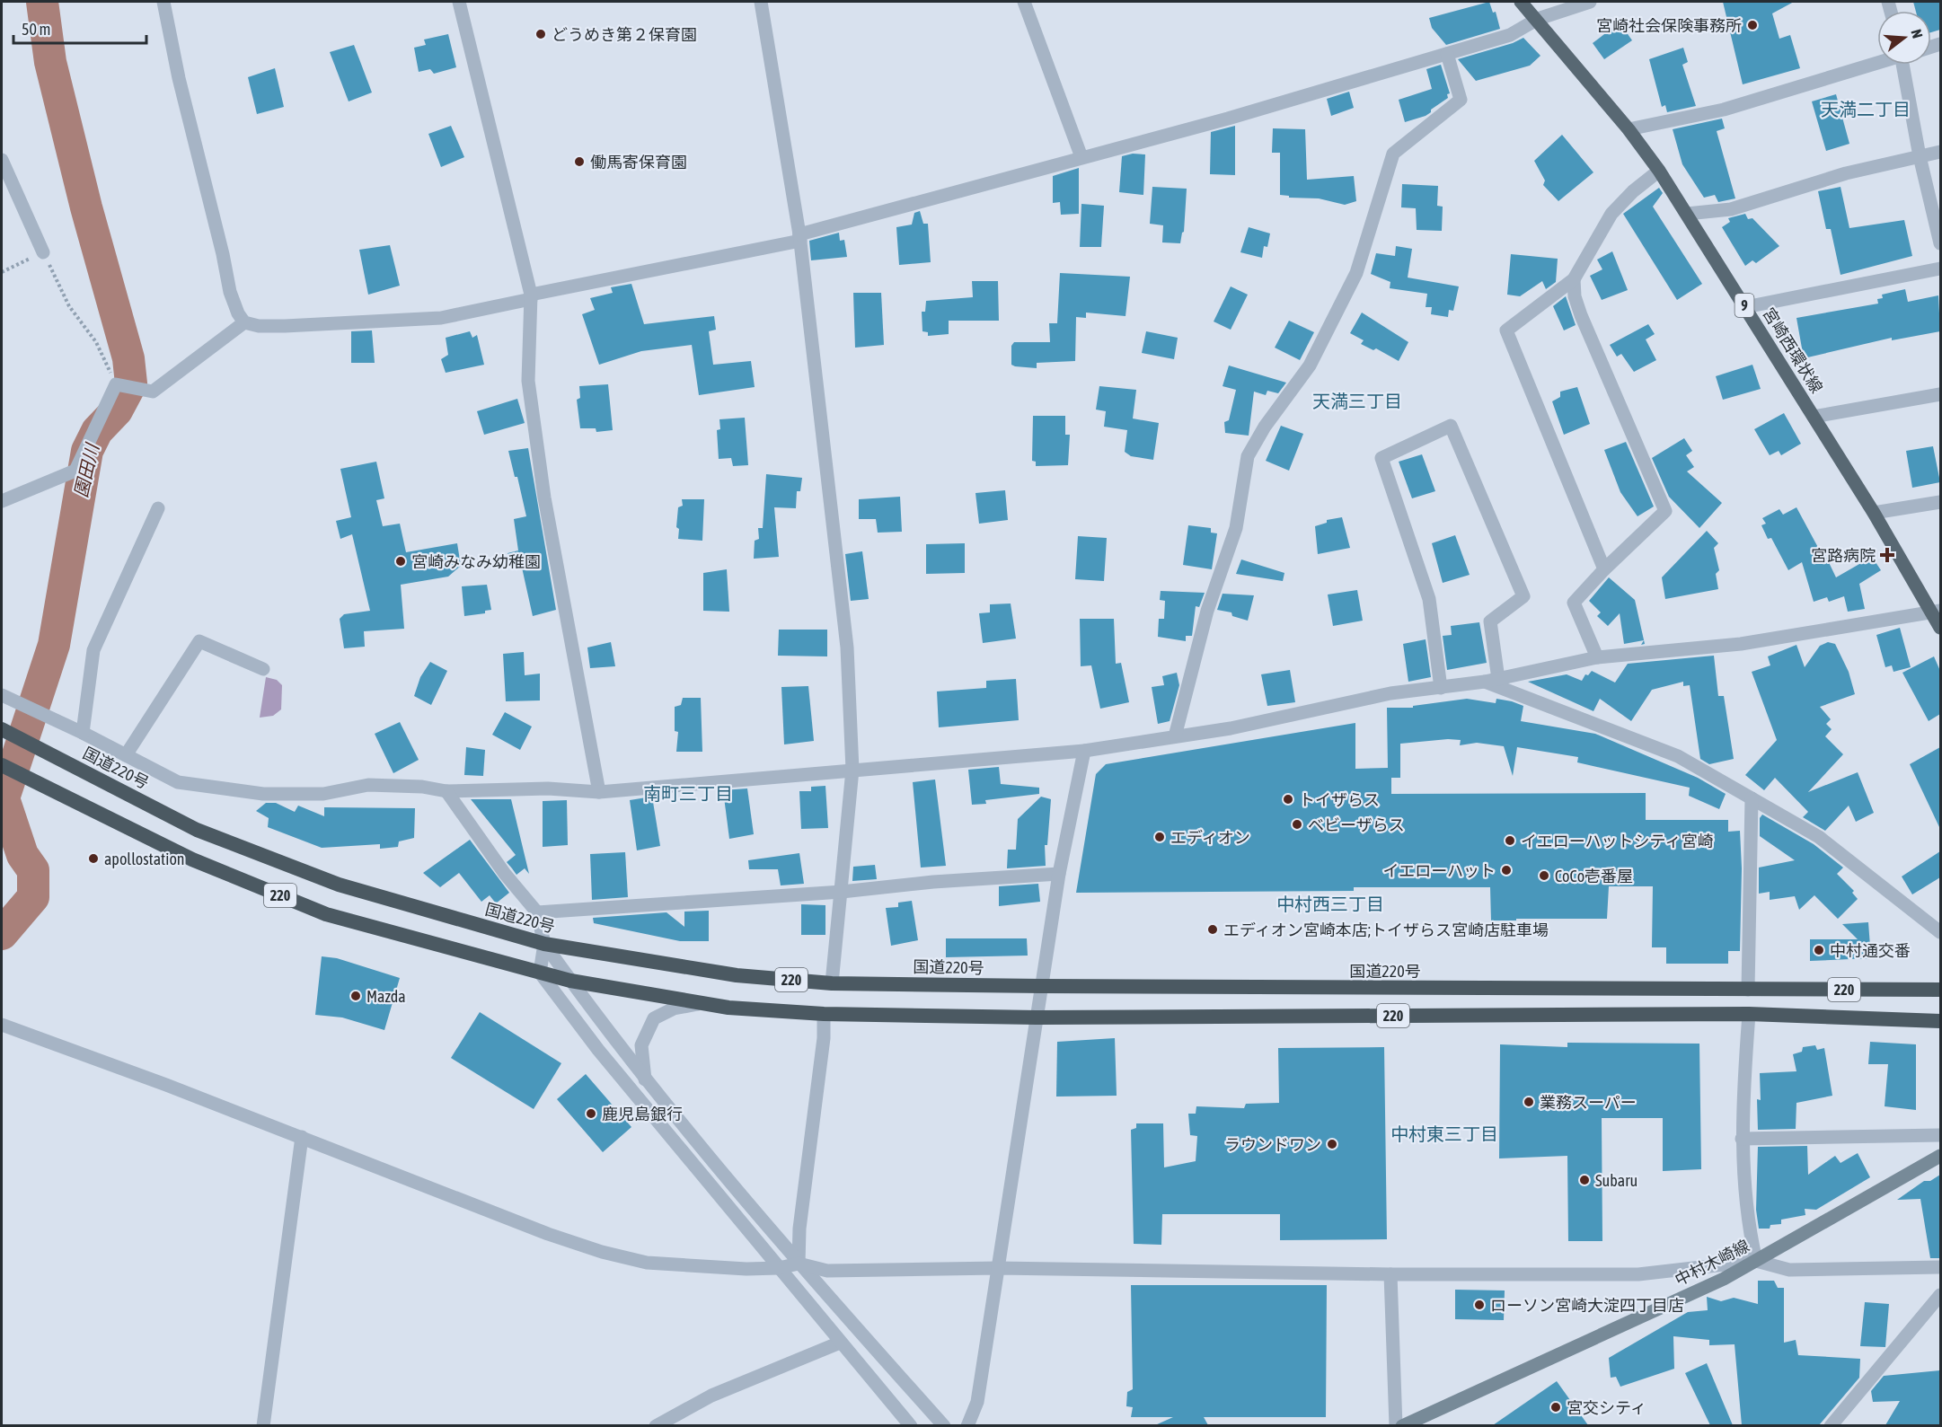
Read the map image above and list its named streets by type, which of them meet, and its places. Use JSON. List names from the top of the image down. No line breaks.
{"streets":{"highway":["国道220号","220"],"main road":["9","宮崎西環状線","中村木崎線"]},"districts":["天満二丁目","天満三丁目","南町三丁目","中村西三丁目","中村東三丁目"],"water":["園田川"],"places":{"other":["宮崎社会保険事務所","どうめき第２保育園","働馬寄保育園","宮崎みなみ幼稚園","トイザらス","ベビーザらス","エディオン","イエローハットシティ宮崎","apollostation","イエローハット","CoCo壱番屋","エディオン宮崎本店;トイザらス宮崎店駐車場","中村通交番","Mazda","業務スーパー","鹿児島銀行","ラウンドワン","Subaru","ローソン宮崎大淀四丁目店","宮交シティ"],"health":["宮路病院"]},"scale_bar":"50 m","north":"right"}
